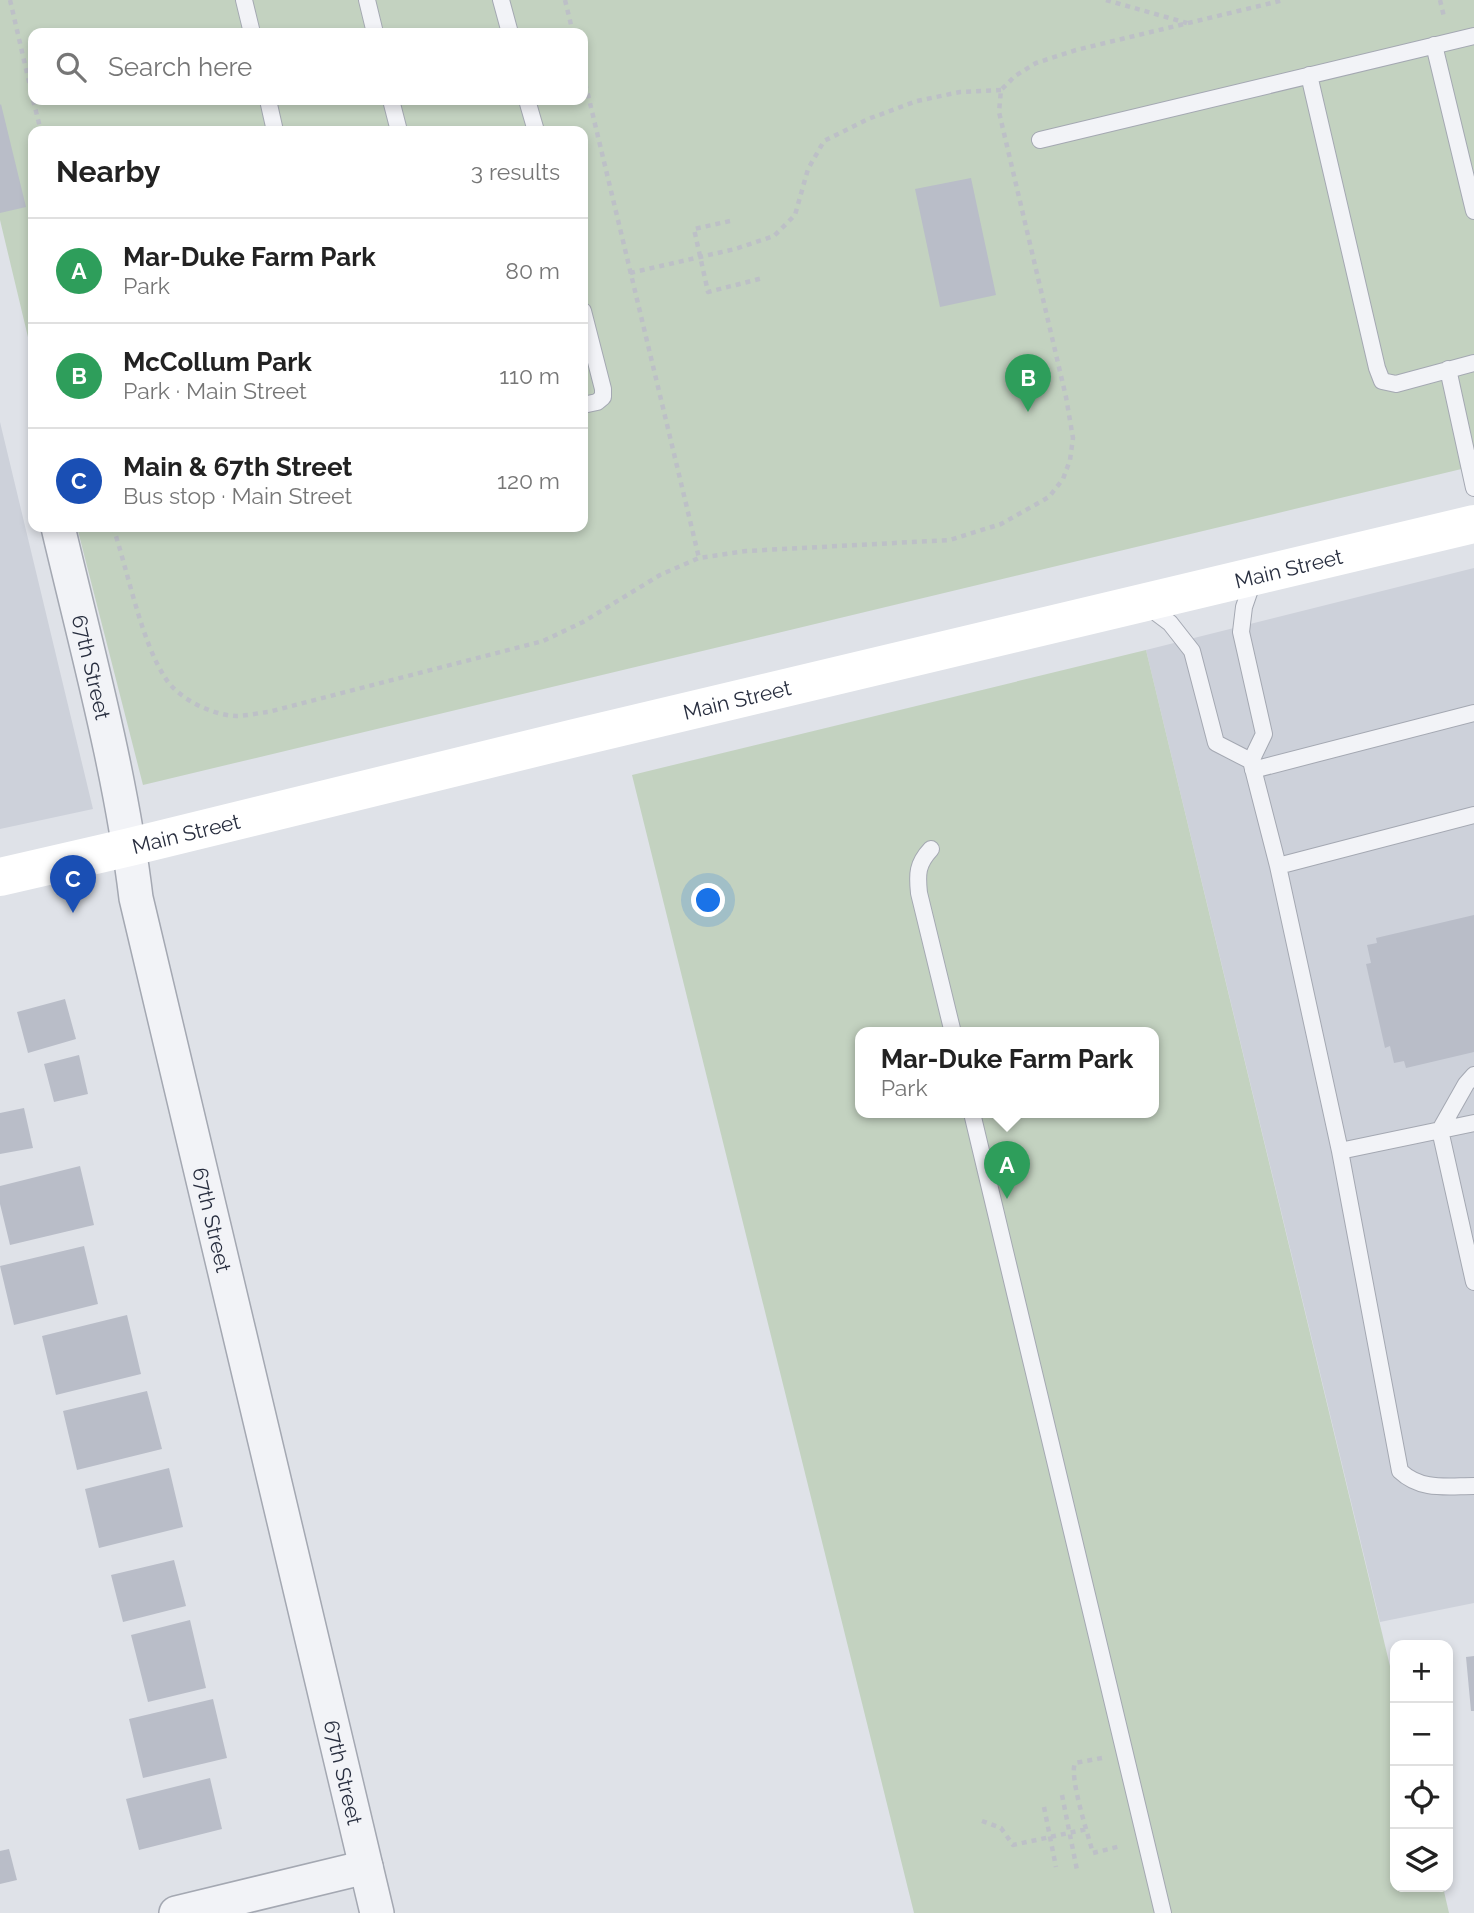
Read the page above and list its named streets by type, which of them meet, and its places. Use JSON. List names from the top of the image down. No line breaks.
{"streets":{"main road":["Main Street"],"street":["67th Street"]},"crossings":[["Main Street","67th Street"]],"page":{"search":"Search here","heading":["Nearby","3 results"],"list":[{"mark":"A","name":"Mar-Duke Farm Park","note":"Park","value":"80 m"},{"mark":"B","name":"McCollum Park","note":"Park · Main Street","value":"110 m"},{"mark":"C","name":"Main & 67th Street","note":"Bus stop · Main Street","value":"120 m"}],"pins":["B","C","A"],"popup":["Mar-Duke Farm Park","Park"],"map_buttons":["+","−"]}}
